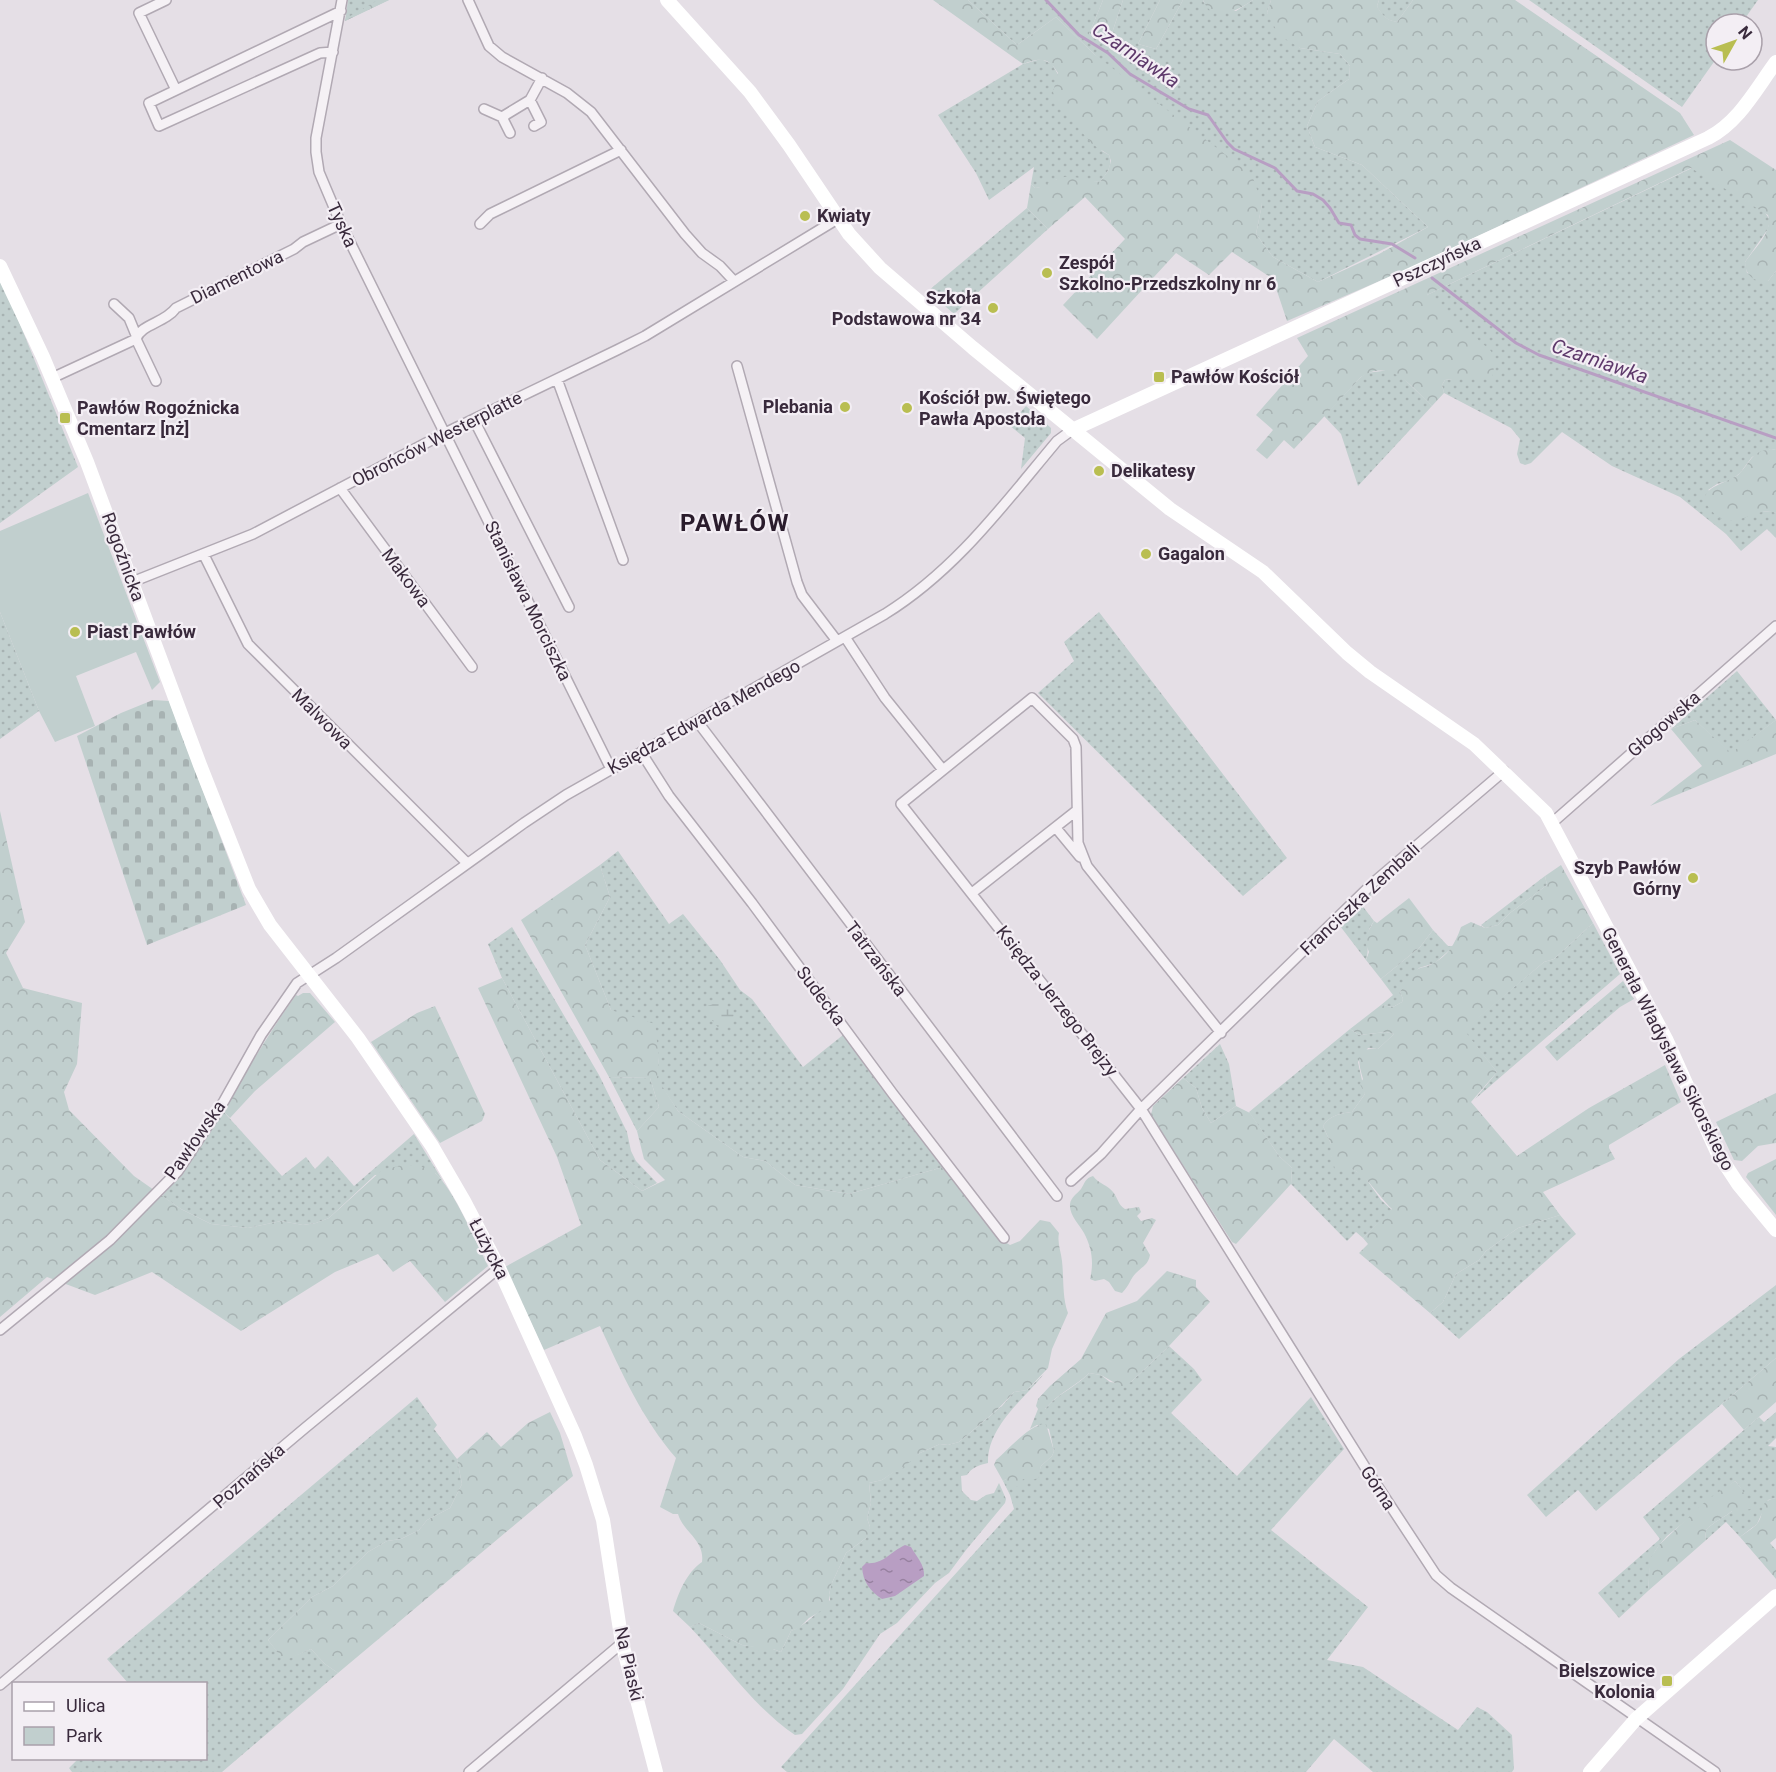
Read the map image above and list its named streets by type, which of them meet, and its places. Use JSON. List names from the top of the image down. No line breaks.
{"streets":{"street":["Tyska","Pszczyńska","Diamentowa","Obrońców Westerplatte","Rogoźnicka","Makowa","Stanisława Morciszka","Księdza Edwarda Mendego","Malwowa","Głogowska","Franciszka Zembali","Tatrzańska","Sudecka","Księdza Jerzego Brejzy","Generała Władysława Sikorskiego","Pawłowska","Łużycka","Poznańska","Górna","Na Piaski"]},"crossings":[["Tyska","Diamentowa"],["Tyska","Obrońców Westerplatte"],["Tyska","Stanisława Morciszka"],["Pszczyńska","Księdza Edwarda Mendego"],["Pszczyńska","Generała Władysława Sikorskiego"],["Diamentowa","Rogoźnicka"],["Obrońców Westerplatte","Rogoźnicka"],["Obrońców Westerplatte","Makowa"],["Obrońców Westerplatte","Stanisława Morciszka"],["Obrońców Westerplatte","Malwowa"],["Obrońców Westerplatte","Generała Władysława Sikorskiego"],["Rogoźnicka","Księdza Edwarda Mendego"],["Rogoźnicka","Pawłowska"],["Rogoźnicka","Łużycka"],["Stanisława Morciszka","Księdza Edwarda Mendego"],["Księdza Edwarda Mendego","Malwowa"],["Księdza Edwarda Mendego","Tatrzańska"],["Księdza Edwarda Mendego","Sudecka"],["Księdza Edwarda Mendego","Generała Władysława Sikorskiego"],["Księdza Edwarda Mendego","Pawłowska"],["Księdza Edwarda Mendego","Łużycka"],["Głogowska","Generała Władysława Sikorskiego"],["Franciszka Zembali","Księdza Jerzego Brejzy"],["Franciszka Zembali","Generała Władysława Sikorskiego"],["Franciszka Zembali","Górna"],["Księdza Jerzego Brejzy","Górna"],["Pawłowska","Łużycka"],["Łużycka","Poznańska"],["Łużycka","Na Piaski"]],"districts":["PAWŁÓW"],"water":["Czarniawka"],"places":{"other":["Kwiaty","Zespół Szkolno-Przedszkolny nr 6","Szkoła Podstawowa nr 34","Plebania","Kościół pw. Świętego Pawła Apostoła","Delikatesy","Gagalon","Piast Pawłów","Szyb Pawłów Górny"],"transit":["Pawłów Kościół","Pawłów Rogoźnicka Cmentarz [nż]","Bielszowice Kolonia"]},"legend":["Ulica","Park"],"north":"top right"}
